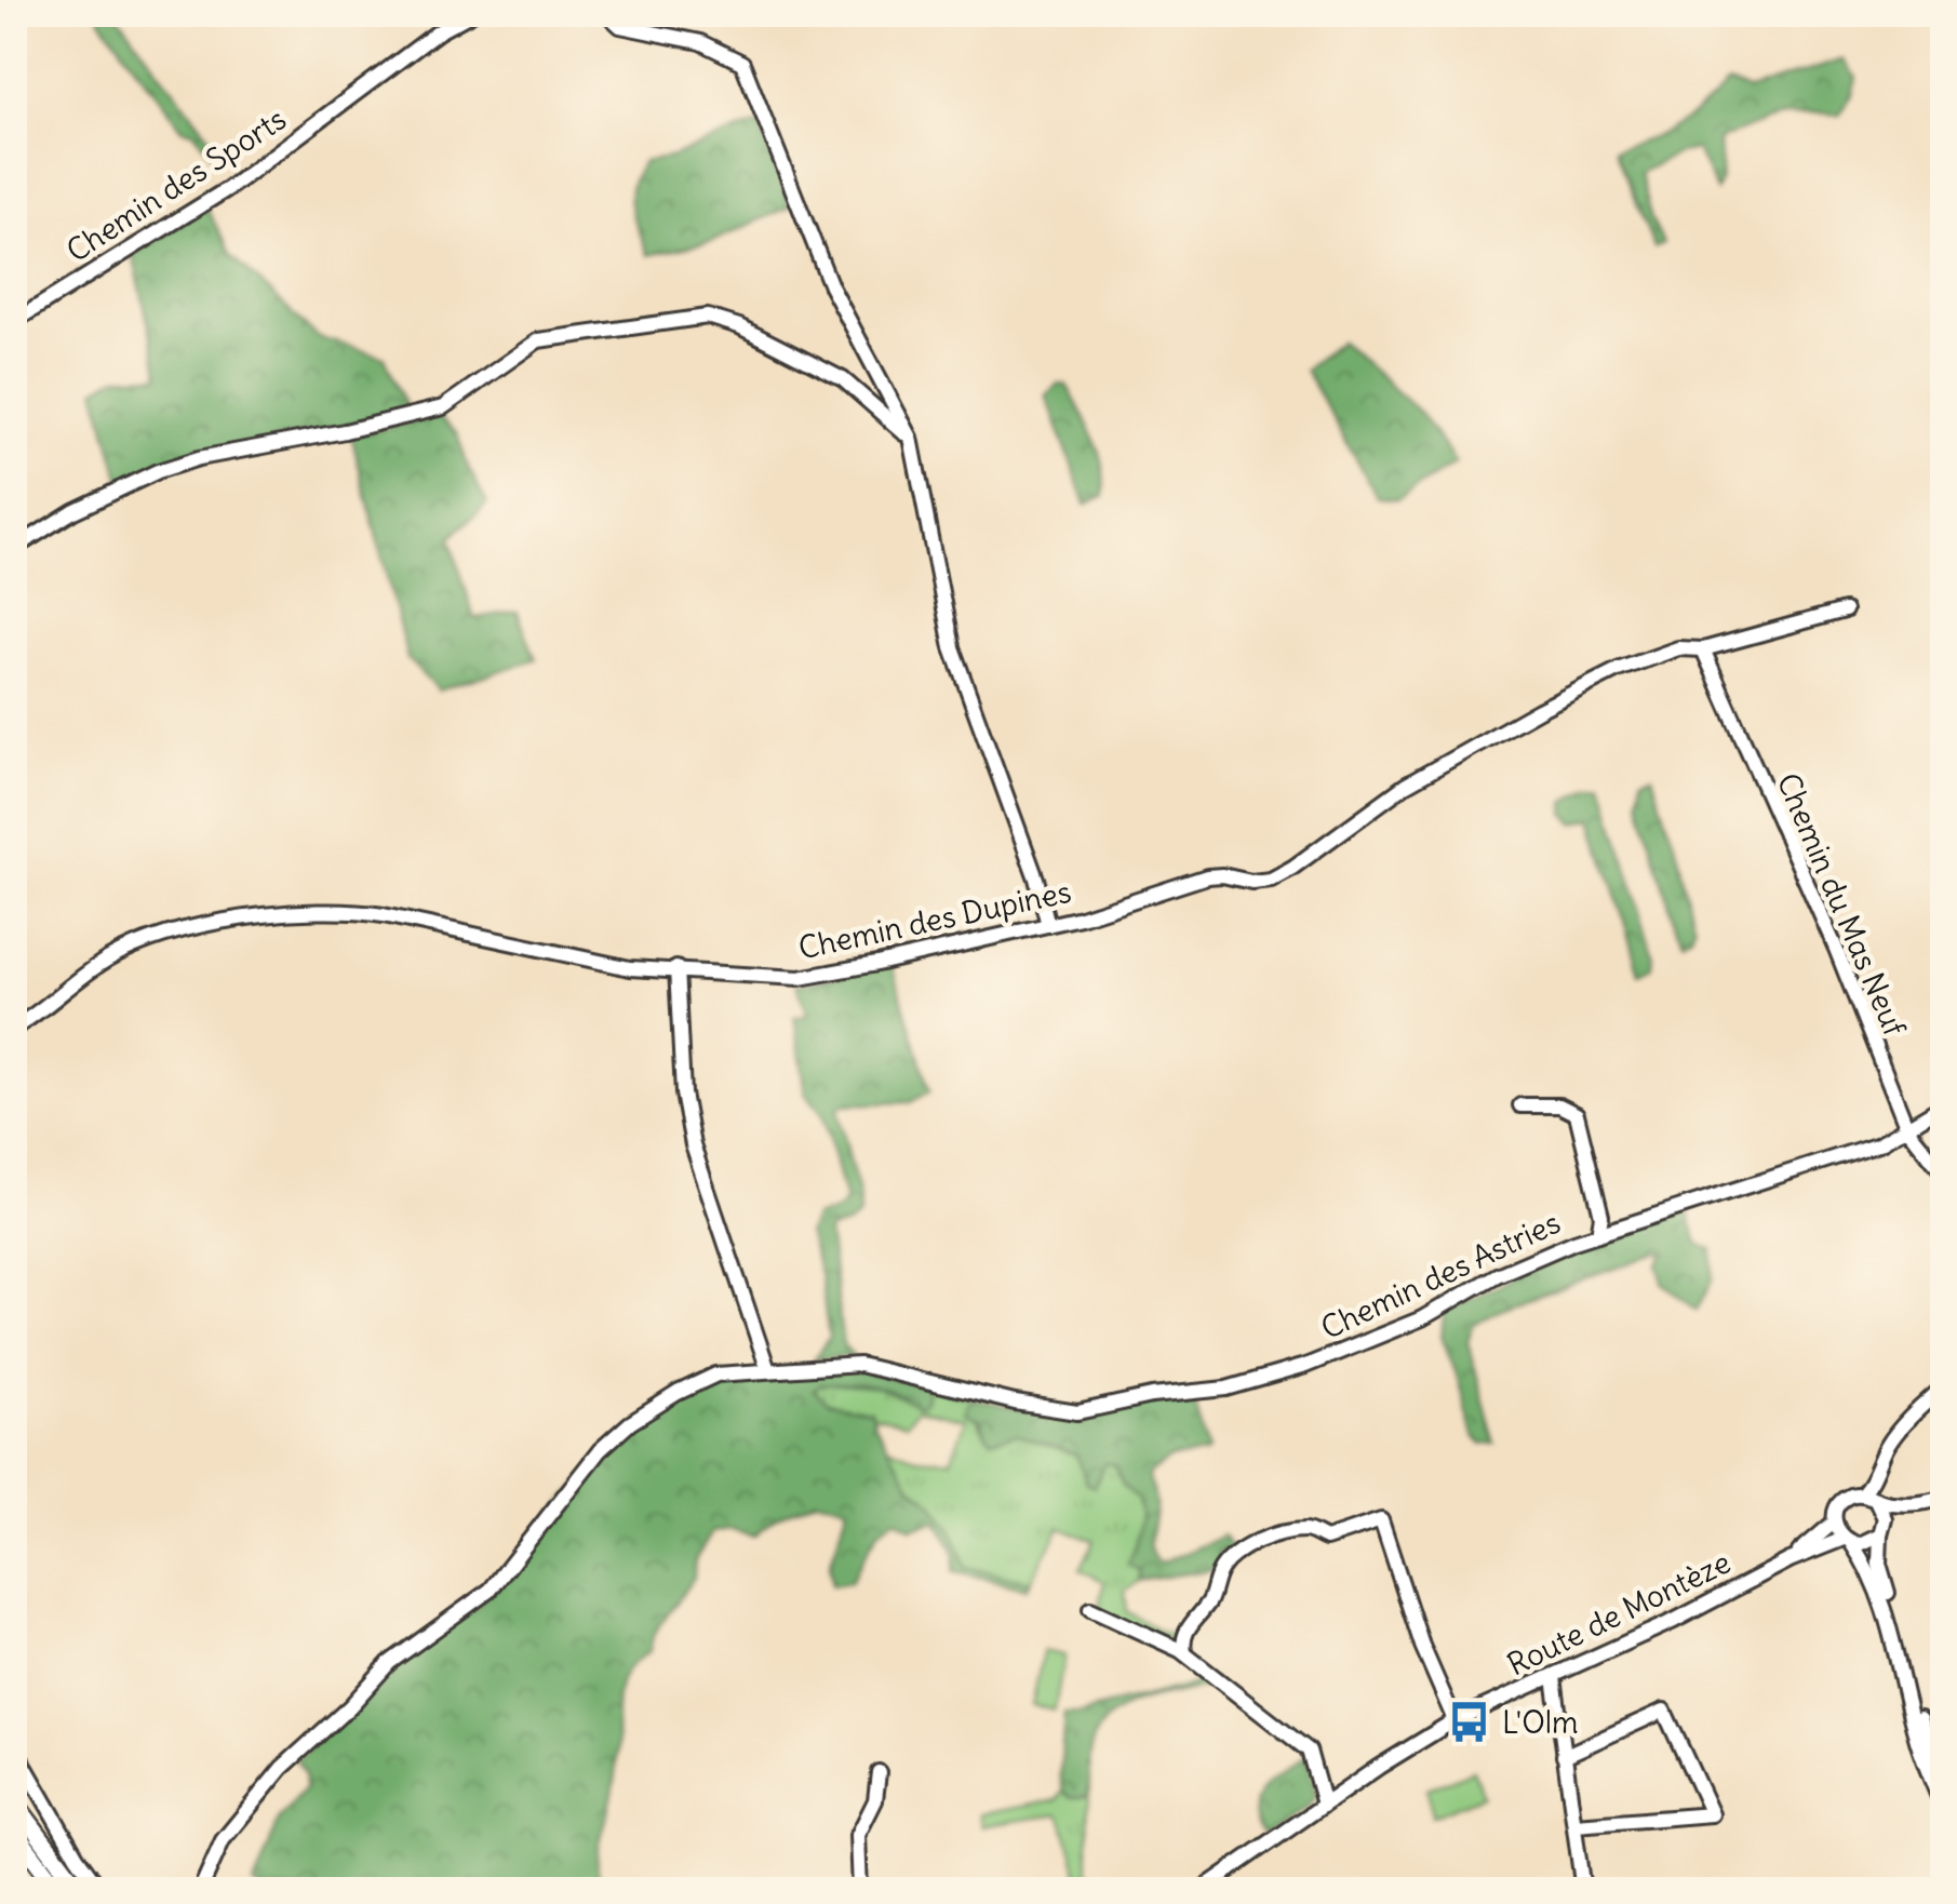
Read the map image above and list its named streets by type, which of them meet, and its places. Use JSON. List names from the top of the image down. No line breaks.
{"streets":{"street":["Chemin des Sports","Chemin du Mas Neuf","Chemin des Dupines","Chemin des Astries","Route de Montèze"]},"crossings":[["Chemin du Mas Neuf","Chemin des Dupines"],["Chemin du Mas Neuf","Chemin des Astries"]],"places":{"bus stop":["L'Olm"]}}
